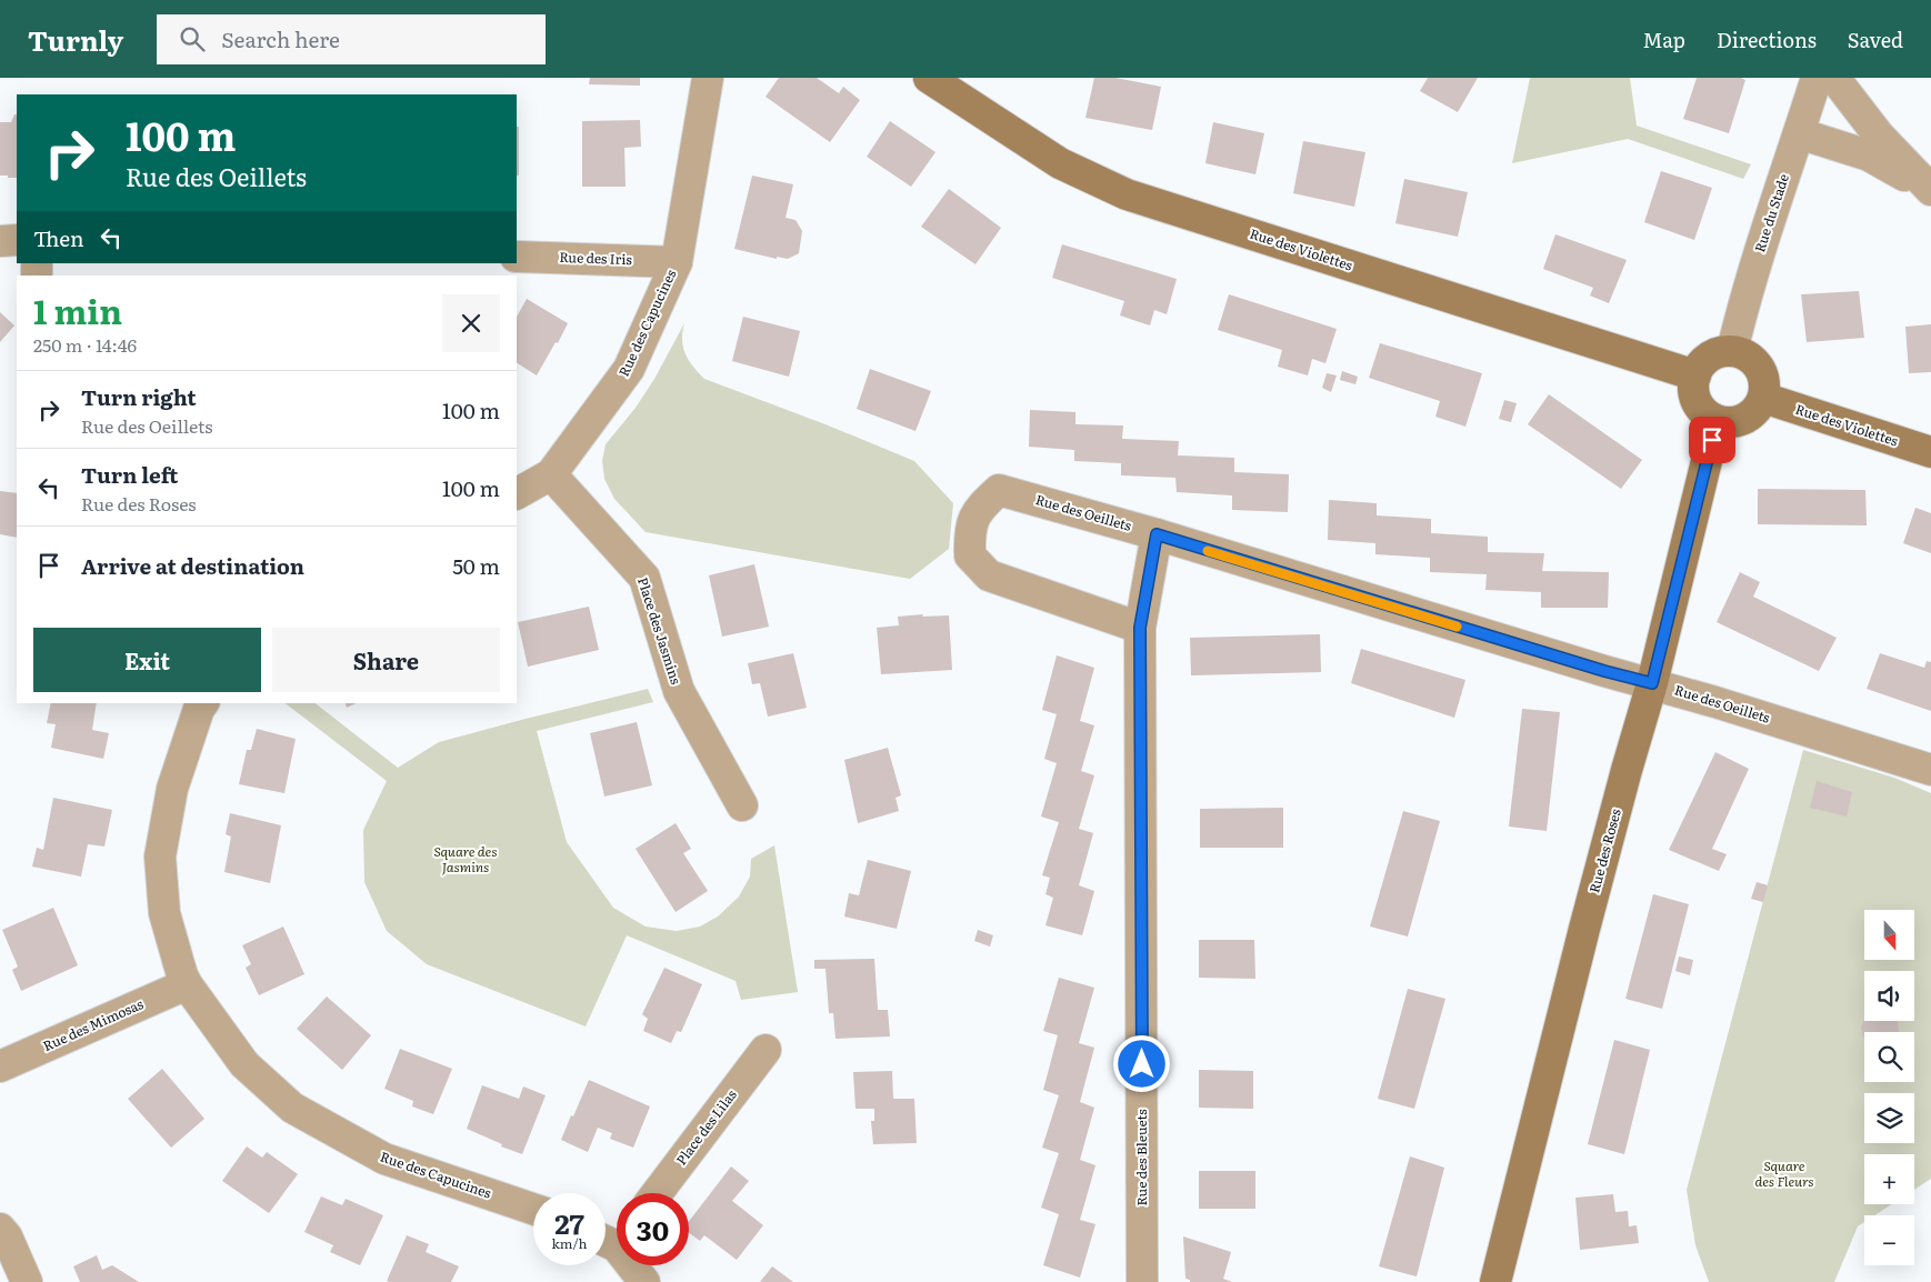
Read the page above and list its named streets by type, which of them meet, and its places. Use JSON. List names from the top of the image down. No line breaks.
{"streets":{"street":["Rue du Stade","Rue des Violettes","Rue des Iris","Rue des Capucines","Rue des Oeillets","Place des Jasmins","Rue des Roses","Rue des Mimosas","Place des Lilas","Rue des Bleuets"]},"crossings":[["Rue du Stade","Rue des Violettes"],["Rue du Stade","Rue des Roses"],["Rue des Violettes","Rue des Roses"],["Rue des Iris","Rue des Capucines"],["Rue des Capucines","Place des Jasmins"],["Rue des Capucines","Rue des Mimosas"],["Rue des Oeillets","Rue des Roses"],["Rue des Oeillets","Rue des Bleuets"]],"parks":["Square des Jasmins","Square des Fleurs"],"north":"bottom","page":{"header":"Turnly","search":"Search here","nav":["Map","Directions","Saved"],"turn":["100 m","Rue des Oeillets"],"then":"Then","heading":["1 min","250 m · 14:46"],"list":[{"name":"Turn right","note":"Rue des Oeillets","value":"100 m"},{"name":"Turn left","note":"Rue des Roses","value":"100 m"},{"name":"Arrive at destination","value":"50 m"}],"buttons":["Exit","Share"],"map_buttons":["+","−"],"speed":"27 km/h","limit":"30"}}
